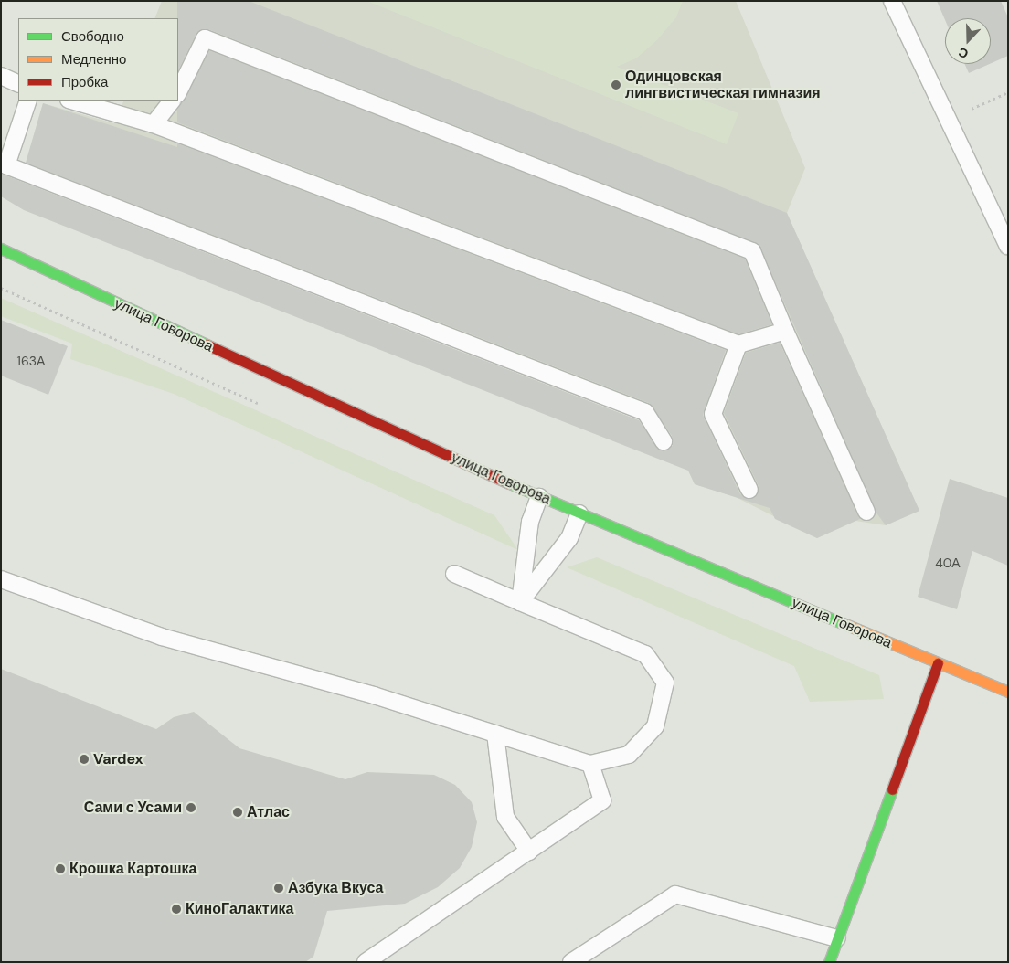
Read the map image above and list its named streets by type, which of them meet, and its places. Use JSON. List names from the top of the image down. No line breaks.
{"streets":{"main road":["улица Говорова"]},"places":["Одинцовская лингвистическая гимназия","Vardex","Сами с Усами","Атлас","Крошка Картошка","Азбука Вкуса","КиноГалактика"],"house_numbers":["163А","40А"],"legend":["Свободно","Медленно","Пробка"],"north":"bottom"}
